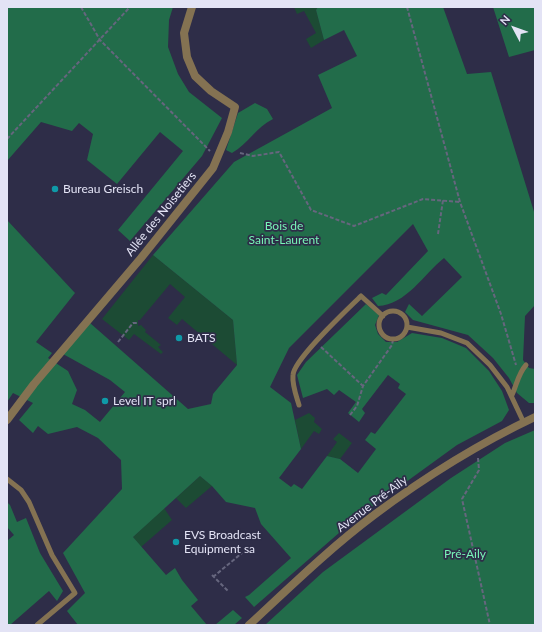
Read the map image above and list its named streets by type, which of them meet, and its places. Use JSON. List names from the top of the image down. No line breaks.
{"streets":{"street":["Allée des Noisetiers","Avenue Pré-Aily"]},"parks":["Bois de Saint-Laurent","Pré-Aily"],"places":["Bureau Greisch","BATS","Level IT sprl","EVS Broadcast Equipment sa"],"north":"top left"}
